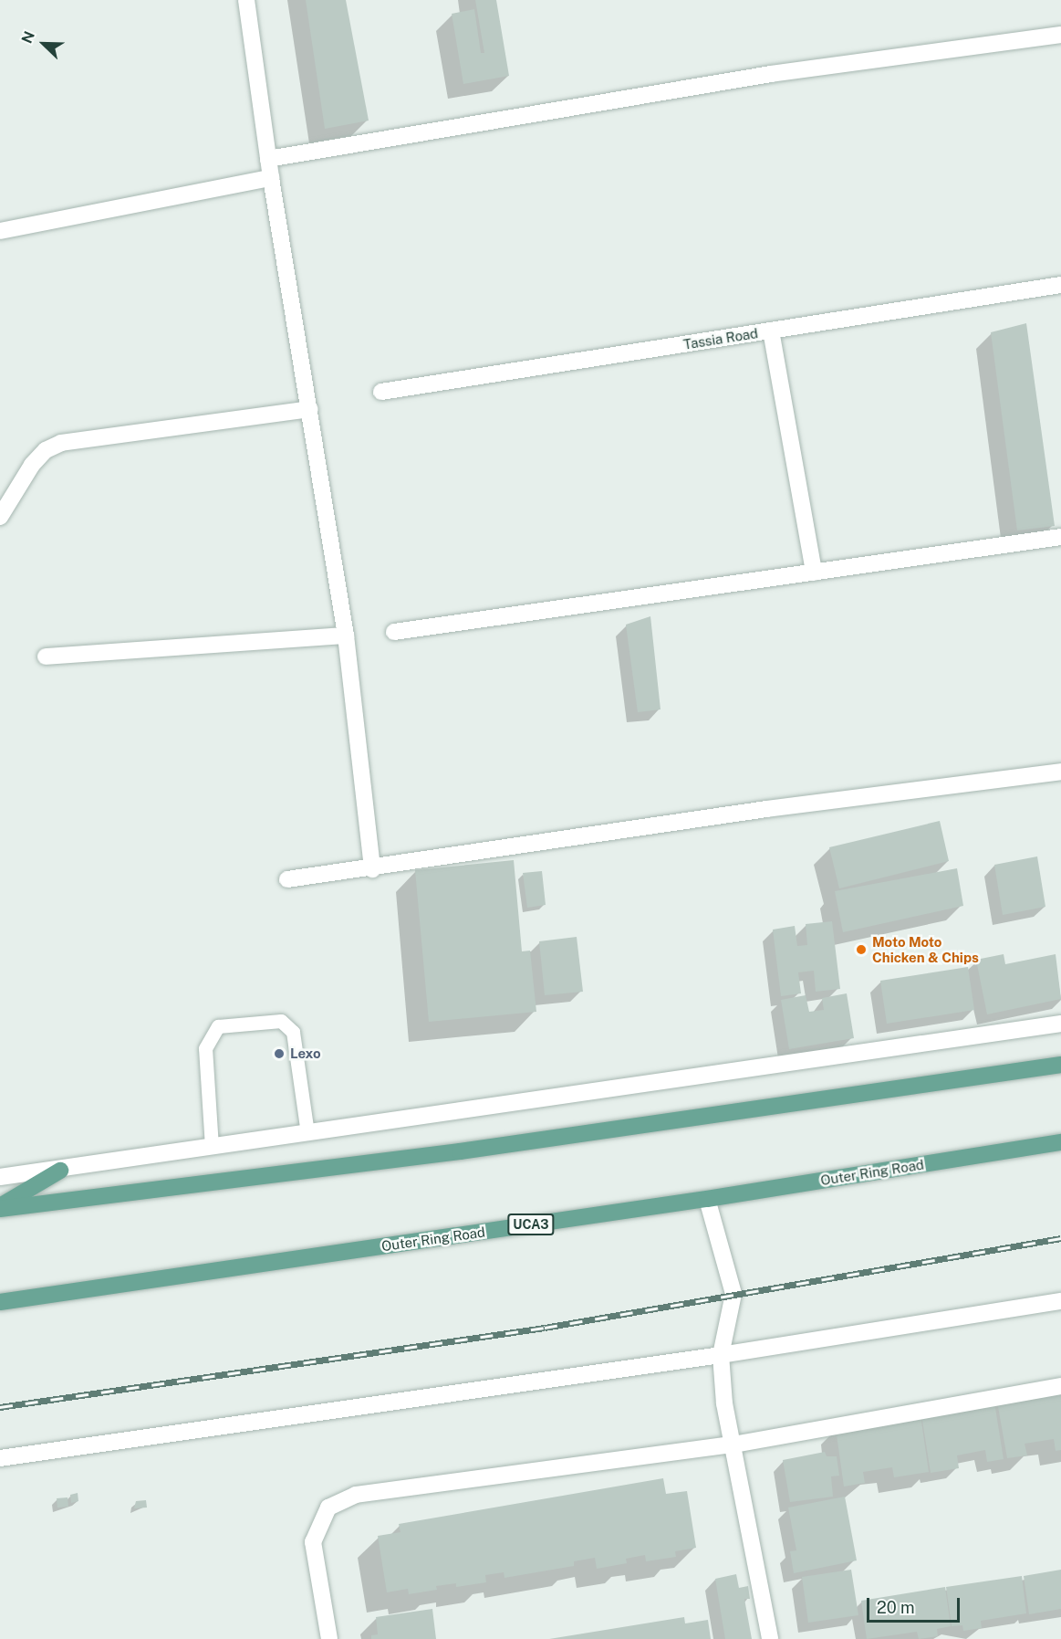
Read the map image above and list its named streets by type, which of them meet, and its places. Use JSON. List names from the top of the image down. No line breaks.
{"streets":{"main road":["Outer Ring Road","UCA3"],"street":["Tassia Road"]},"places":["Moto Moto Chicken & Chips","Lexo"],"scale_bar":"20 m","north":"top left"}
